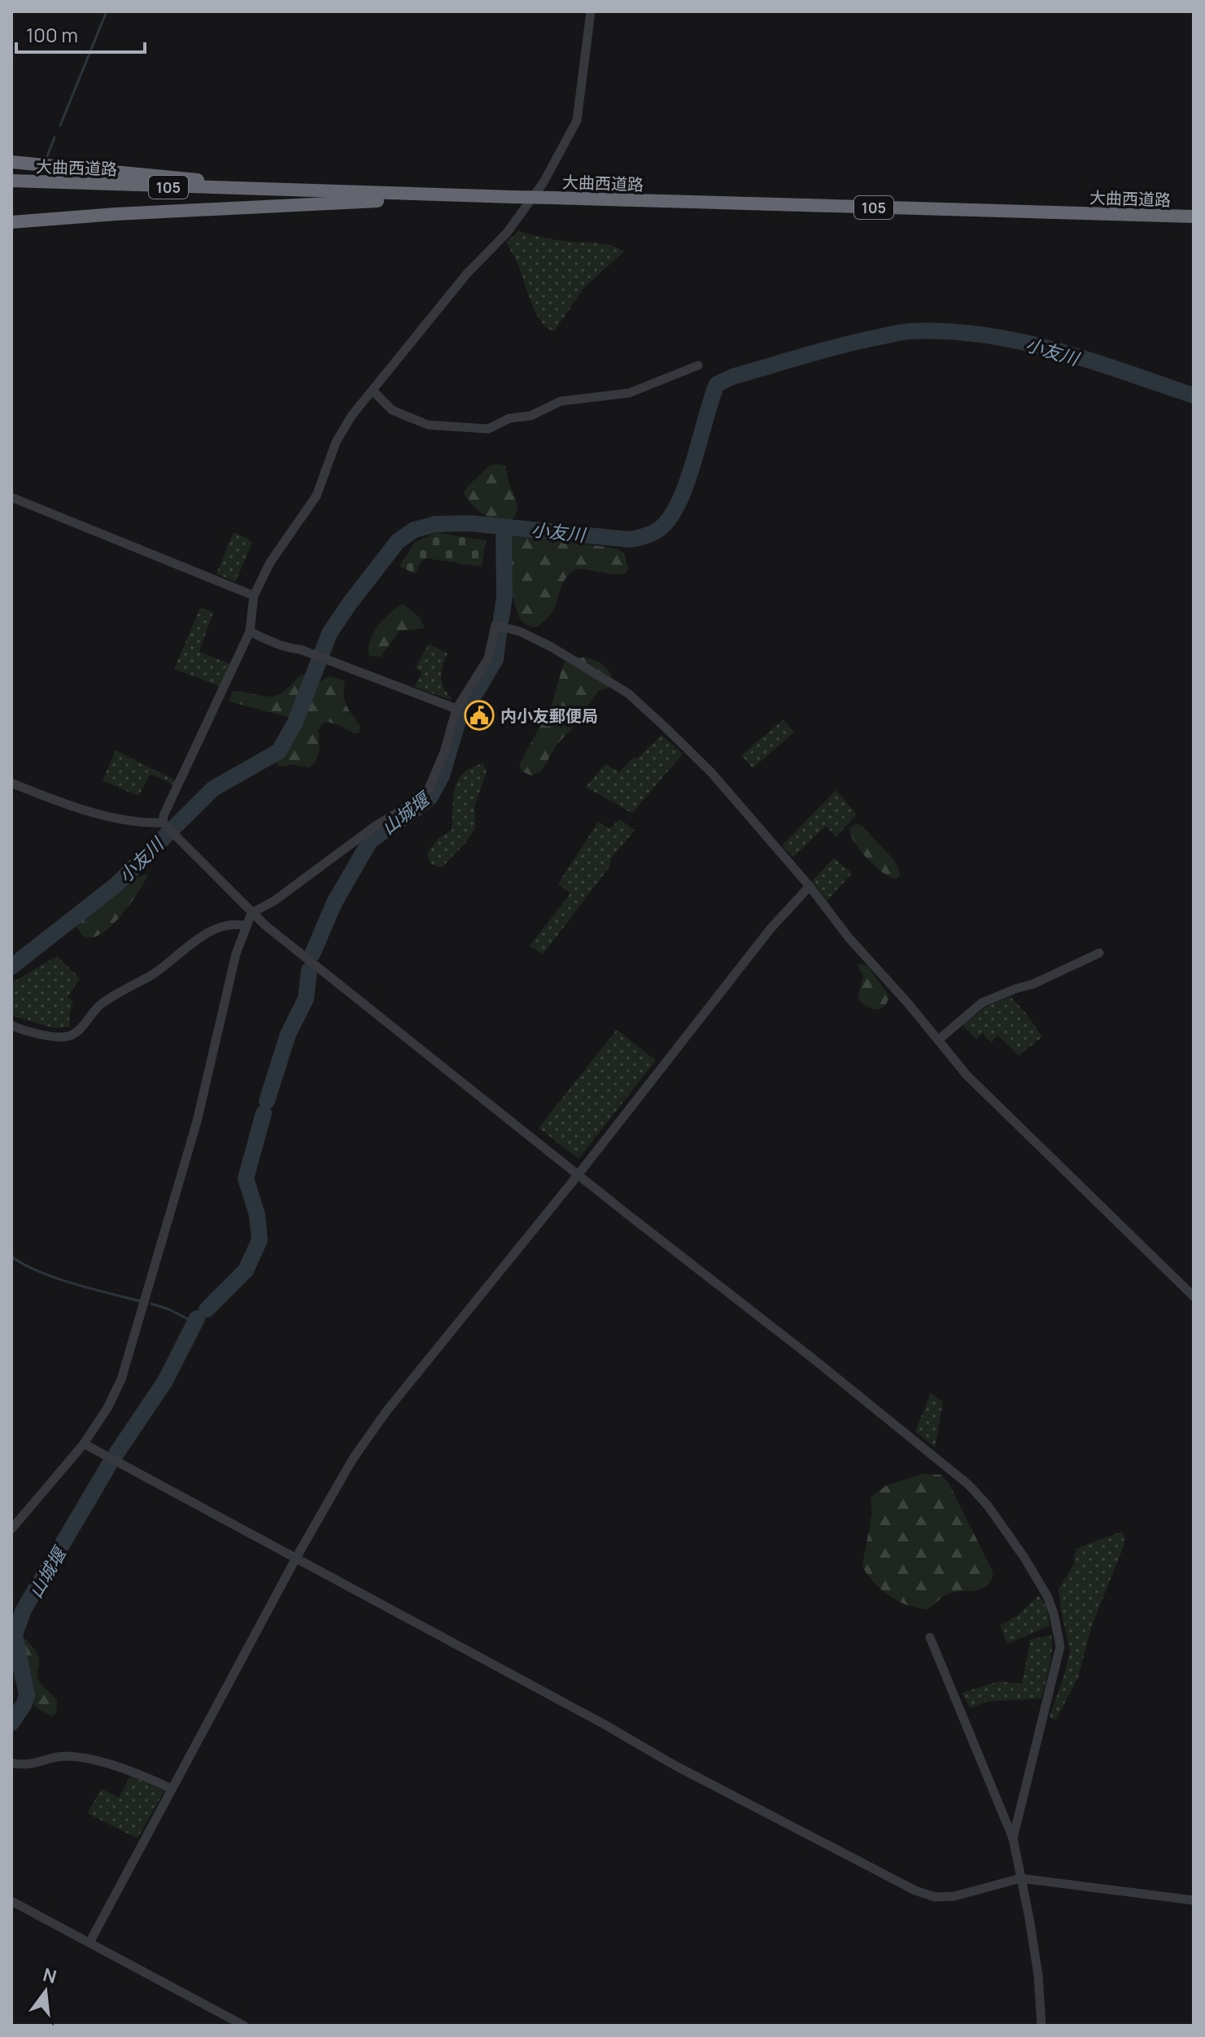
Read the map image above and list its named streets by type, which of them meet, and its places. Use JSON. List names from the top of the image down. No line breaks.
{"streets":{"highway":["大曲西道路","105"]},"water":["小友川","山城堰"],"places":{"public building":["内小友郵便局"]},"scale_bar":"100 m","north":"top"}
